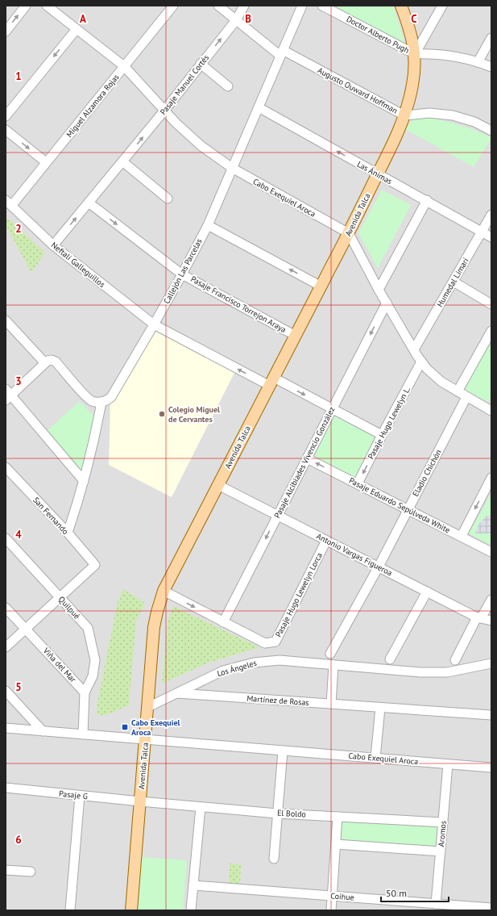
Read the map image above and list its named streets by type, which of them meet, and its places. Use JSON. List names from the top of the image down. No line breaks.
{"streets":{"main road":["Avenida Talca"],"street":["Doctor Alberto Pugh","Pasaje Manuel Cortés","Augusto Ouward Hoffman","Miguel Alzamora Rojas","Las Ánimas","Cabo Exequiel Aroca","Neftalí Galleguillos","Callejón Las Parcelas","Humedal Limarí","Pasaje Francisco Torrejon Araya","Pasaje Hugo Lewelyn L.","Pasaje Alcibiades Vivencio González","Eladio Chichón","Pasaje Eduardo Sepúlveda White","San Fernando","Antonio Vargas Figueroa","Pasaje Hugo Lewelyn Lorca","Quilpué","Viña del Mar","Los Ángeles","Martínez de Rosas","Pasaje G","El Boldo","Aromos","Coihue"]},"crossings":[["Doctor Alberto Pugh","Avenida Talca"],["Pasaje Manuel Cortés","Augusto Ouward Hoffman"],["Pasaje Manuel Cortés","Cabo Exequiel Aroca"],["Pasaje Manuel Cortés","Neftalí Galleguillos"],["Pasaje Manuel Cortés","Pasaje Francisco Torrejon Araya"],["Augusto Ouward Hoffman","Avenida Talca"],["Augusto Ouward Hoffman","Callejón Las Parcelas"],["Miguel Alzamora Rojas","Cabo Exequiel Aroca"],["Miguel Alzamora Rojas","Neftalí Galleguillos"],["Las Ánimas","Avenida Talca"],["Las Ánimas","Callejón Las Parcelas"],["Las Ánimas","Humedal Limarí"],["Cabo Exequiel Aroca","Avenida Talca"],["Cabo Exequiel Aroca","Callejón Las Parcelas"],["Cabo Exequiel Aroca","Aromos"],["Avenida Talca","Neftalí Galleguillos"],["Avenida Talca","Pasaje Francisco Torrejon Araya"],["Avenida Talca","Antonio Vargas Figueroa"],["Avenida Talca","Pasaje Hugo Lewelyn Lorca"],["Avenida Talca","Los Ángeles"],["Avenida Talca","Pasaje G"],["Avenida Talca","El Boldo"],["Neftalí Galleguillos","Callejón Las Parcelas"],["Neftalí Galleguillos","Pasaje Hugo Lewelyn L."],["Neftalí Galleguillos","Pasaje Alcibiades Vivencio González"],["Callejón Las Parcelas","Pasaje Francisco Torrejon Araya"],["Pasaje Hugo Lewelyn L.","Pasaje Eduardo Sepúlveda White"],["Pasaje Alcibiades Vivencio González","Pasaje Eduardo Sepúlveda White"],["Pasaje Alcibiades Vivencio González","Antonio Vargas Figueroa"],["Pasaje Alcibiades Vivencio González","Pasaje Hugo Lewelyn Lorca"],["Eladio Chichón","Pasaje Eduardo Sepúlveda White"],["Eladio Chichón","Antonio Vargas Figueroa"],["San Fernando","Quilpué"],["Antonio Vargas Figueroa","Pasaje Hugo Lewelyn Lorca"],["Quilpué","Viña del Mar"],["Los Ángeles","Martínez de Rosas"],["Pasaje G","El Boldo"],["El Boldo","Aromos"],["Aromos","Coihue"]],"one_way":["Pasaje Manuel Cortés","Las Ánimas","Pasaje Hugo Lewelyn L.","Pasaje Alcibiades Vivencio González"],"places":{"other":["Colegio Miguel de Cervantes"],"transit":["Cabo Exequiel Aroca"]},"scale_bar":"50 m","grid":{"columns":["A","B","C"],"rows":["1","2","3","4","5","6"]}}
